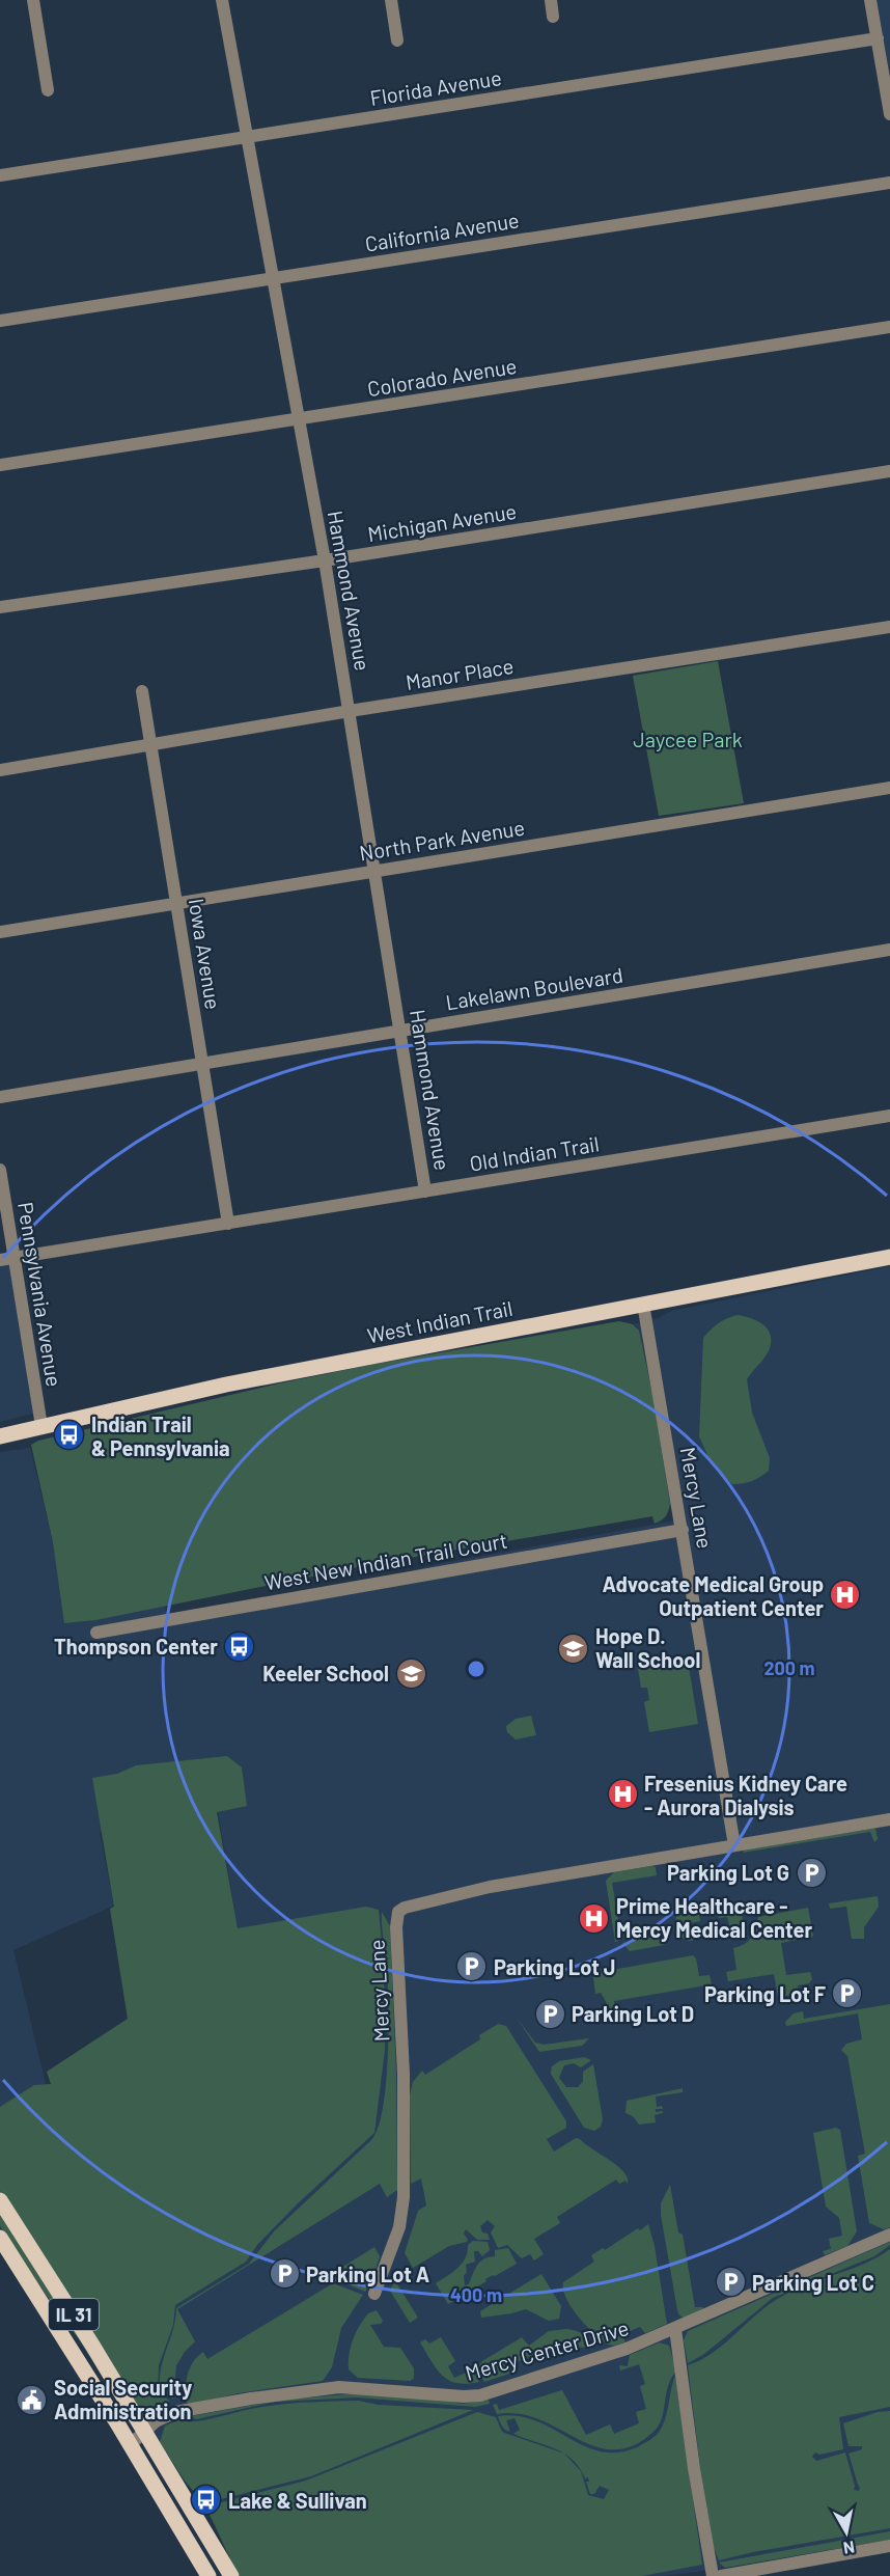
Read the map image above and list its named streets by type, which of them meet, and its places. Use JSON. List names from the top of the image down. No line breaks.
{"streets":{"main road":["West Indian Trail","IL 31"],"street":["Florida Avenue","California Avenue","Colorado Avenue","Michigan Avenue","Hammond Avenue","Manor Place","North Park Avenue","Iowa Avenue","Lakelawn Boulevard","Old Indian Trail","Pennsylvania Avenue","Mercy Lane","West New Indian Trail Court","Mercy Center Drive"]},"crossings":[["Florida Avenue","Hammond Avenue"],["California Avenue","Hammond Avenue"],["Colorado Avenue","Hammond Avenue"],["Michigan Avenue","Hammond Avenue"],["Hammond Avenue","Manor Place"],["Hammond Avenue","North Park Avenue"],["Hammond Avenue","Lakelawn Boulevard"],["Hammond Avenue","Old Indian Trail"],["Manor Place","Iowa Avenue"],["North Park Avenue","Iowa Avenue"],["Iowa Avenue","Lakelawn Boulevard"],["Iowa Avenue","Old Indian Trail"],["Old Indian Trail","Pennsylvania Avenue"],["Pennsylvania Avenue","West Indian Trail"],["West Indian Trail","Mercy Lane"],["Mercy Lane","West New Indian Trail Court"],["IL 31","Mercy Center Drive"]],"parks":["Jaycee Park"],"places":{"bus stop":["Indian Trail & Pennsylvania","Thompson Center","Lake & Sullivan"],"hospital":["Advocate Medical Group Outpatient Center","Fresenius Kidney Care - Aurora Dialysis","Prime Healthcare - Mercy Medical Center"],"school or university":["Hope D. Wall School","Keeler School"],"parking":["Parking Lot G","Parking Lot J","Parking Lot F","Parking Lot D","Parking Lot A","Parking Lot C"],"public building":["Social Security Administration"]},"north":"bottom","rings":["200 m","400 m"]}
